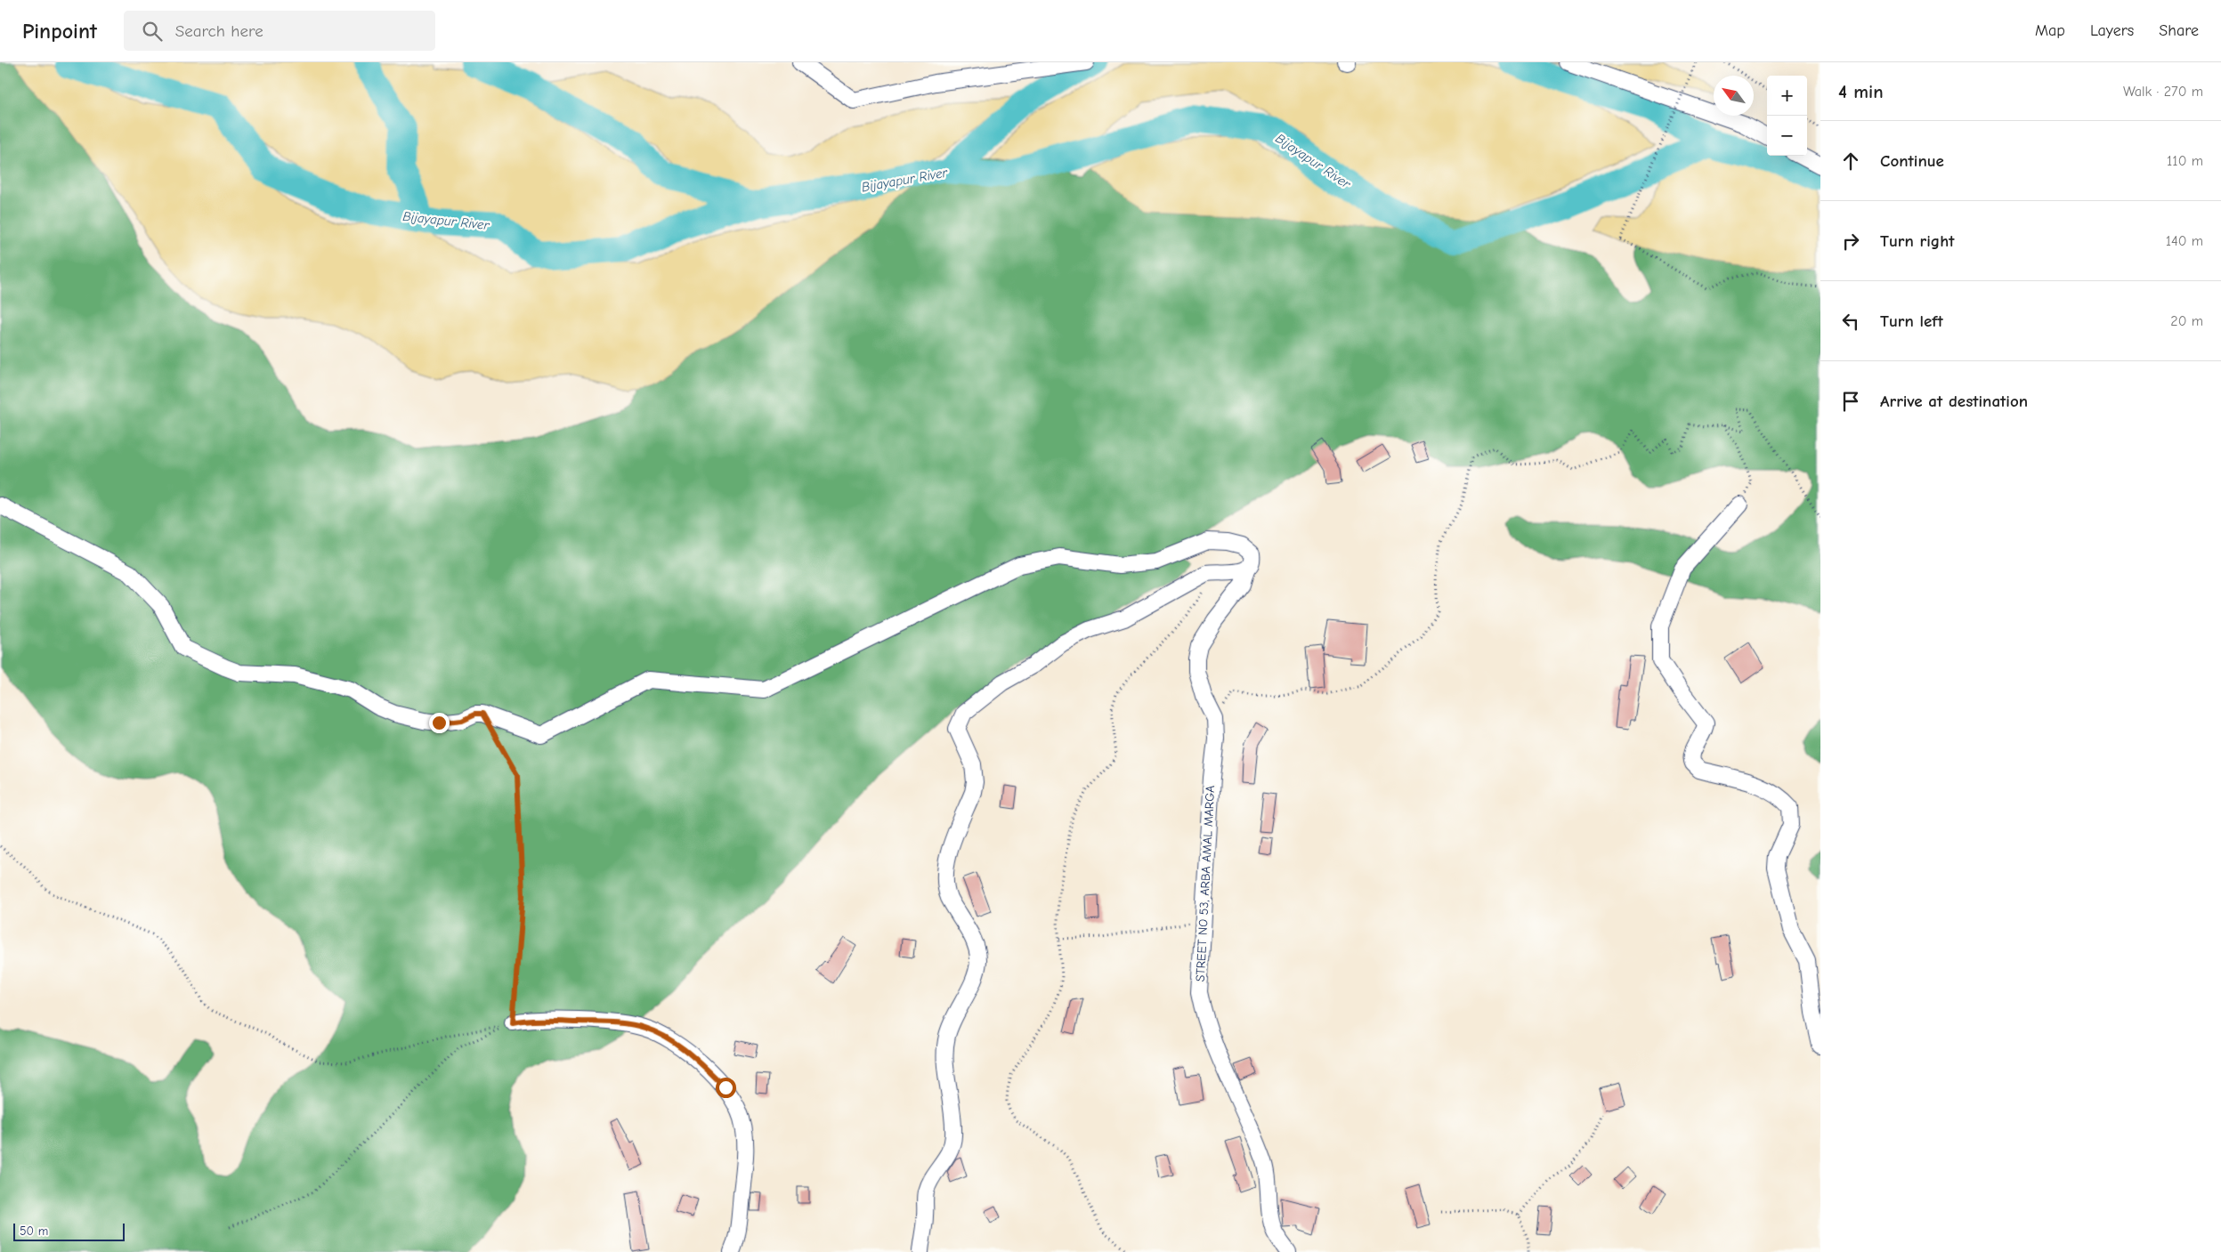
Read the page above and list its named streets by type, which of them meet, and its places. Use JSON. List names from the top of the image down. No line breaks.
{"streets":{"street":["STREET NO 53, ARBA AMAL MARGA"]},"water":["Bijayapur River"],"scale_bar":"50 m","north":"top left","page":{"header":"Pinpoint","search":"Search here","nav":["Map","Layers","Share"],"heading":["4 min","Walk · 270 m"],"map_buttons":["+","−"],"list":[["Continue","110 m"],["Turn right","140 m"],["Turn left","20 m"],"Arrive at destination"],"scale":"50 m"}}
